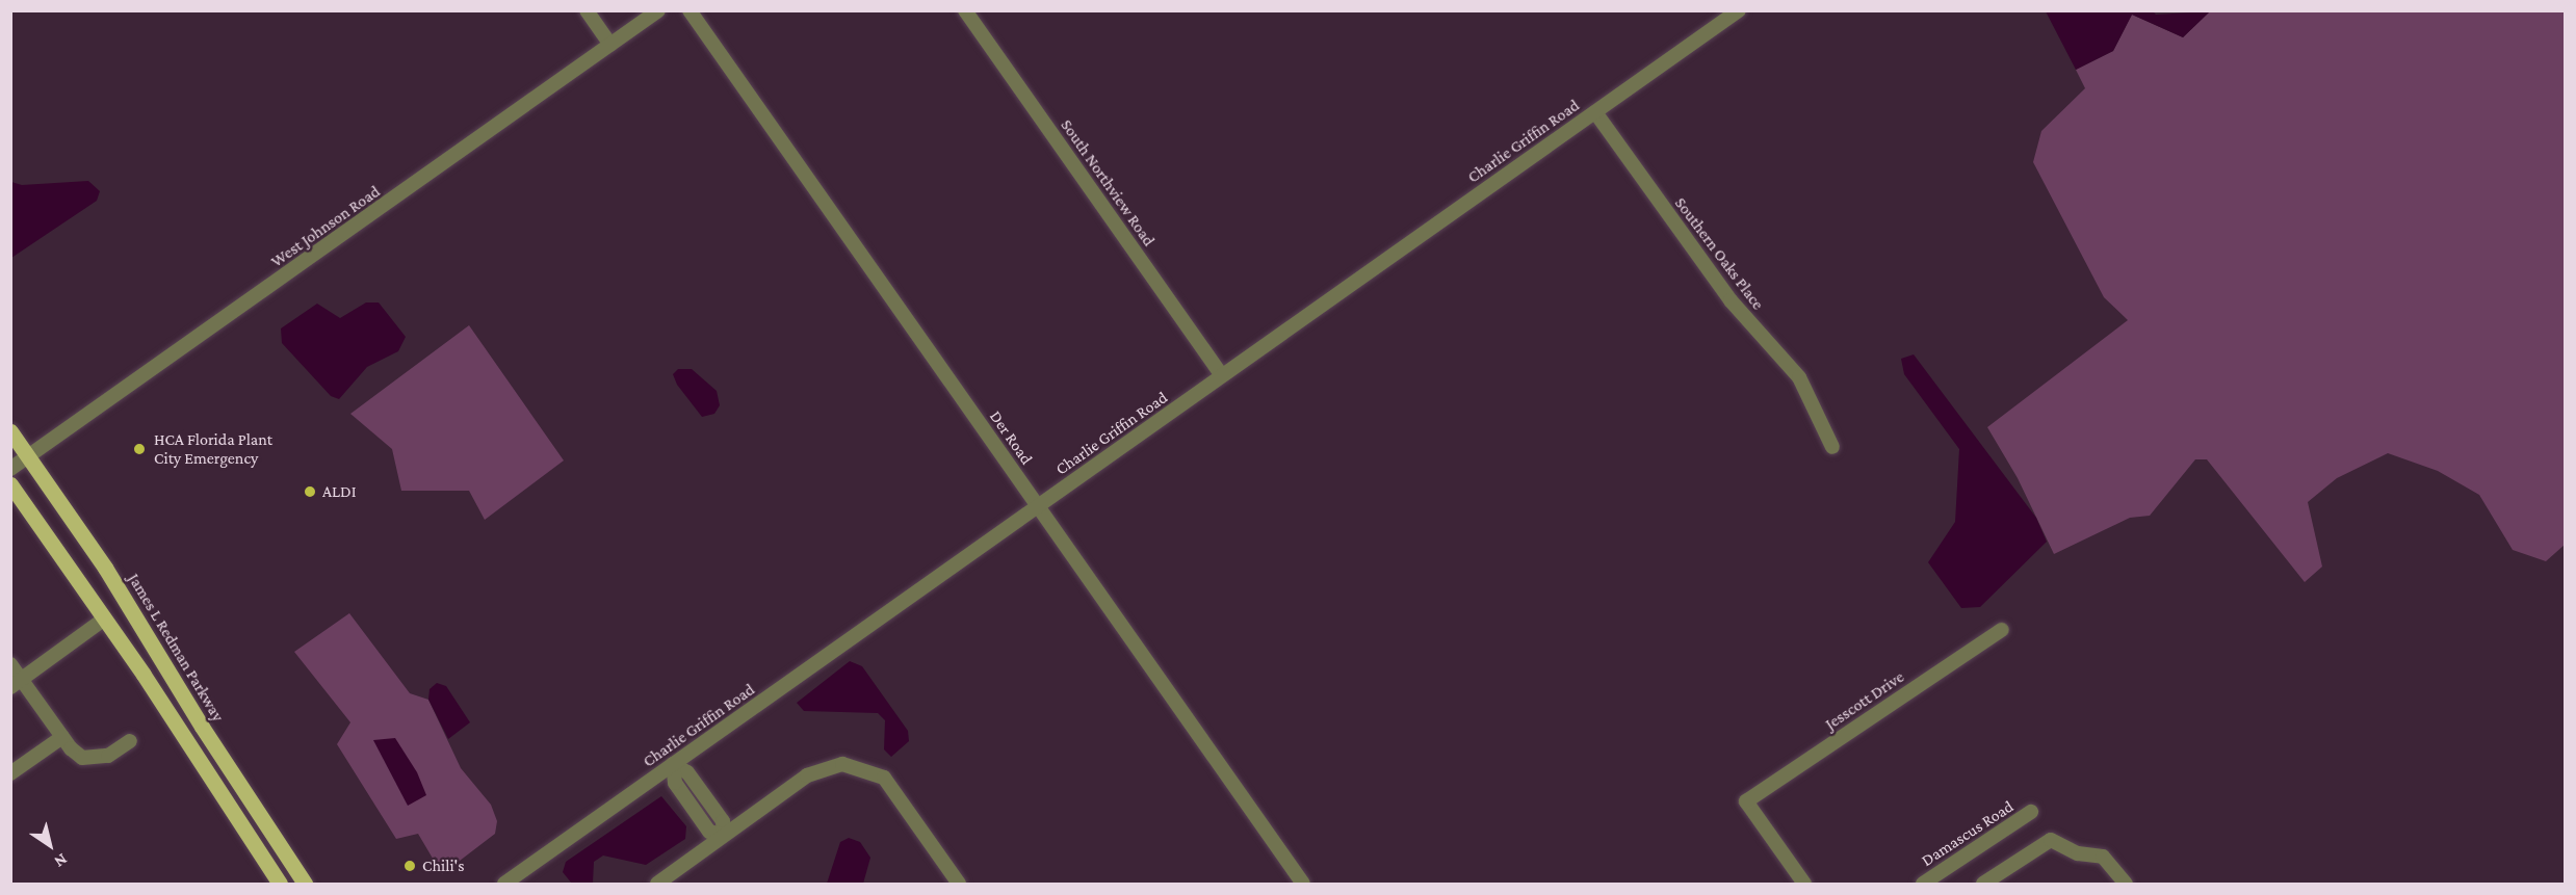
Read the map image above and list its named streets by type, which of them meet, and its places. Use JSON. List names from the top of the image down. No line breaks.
{"streets":{"main road":["James L Redman Parkway"],"street":["Charlie Griffin Road","South Northview Road","West Johnson Road","Southern Oaks Place","Der Road","Jesscott Drive","Damascus Road"]},"crossings":[["Charlie Griffin Road","South Northview Road"],["Charlie Griffin Road","Southern Oaks Place"],["Charlie Griffin Road","Der Road"],["West Johnson Road","James L Redman Parkway"]],"places":["HCA Florida Plant City Emergency","ALDI","Chili's"],"north":"bottom right"}
